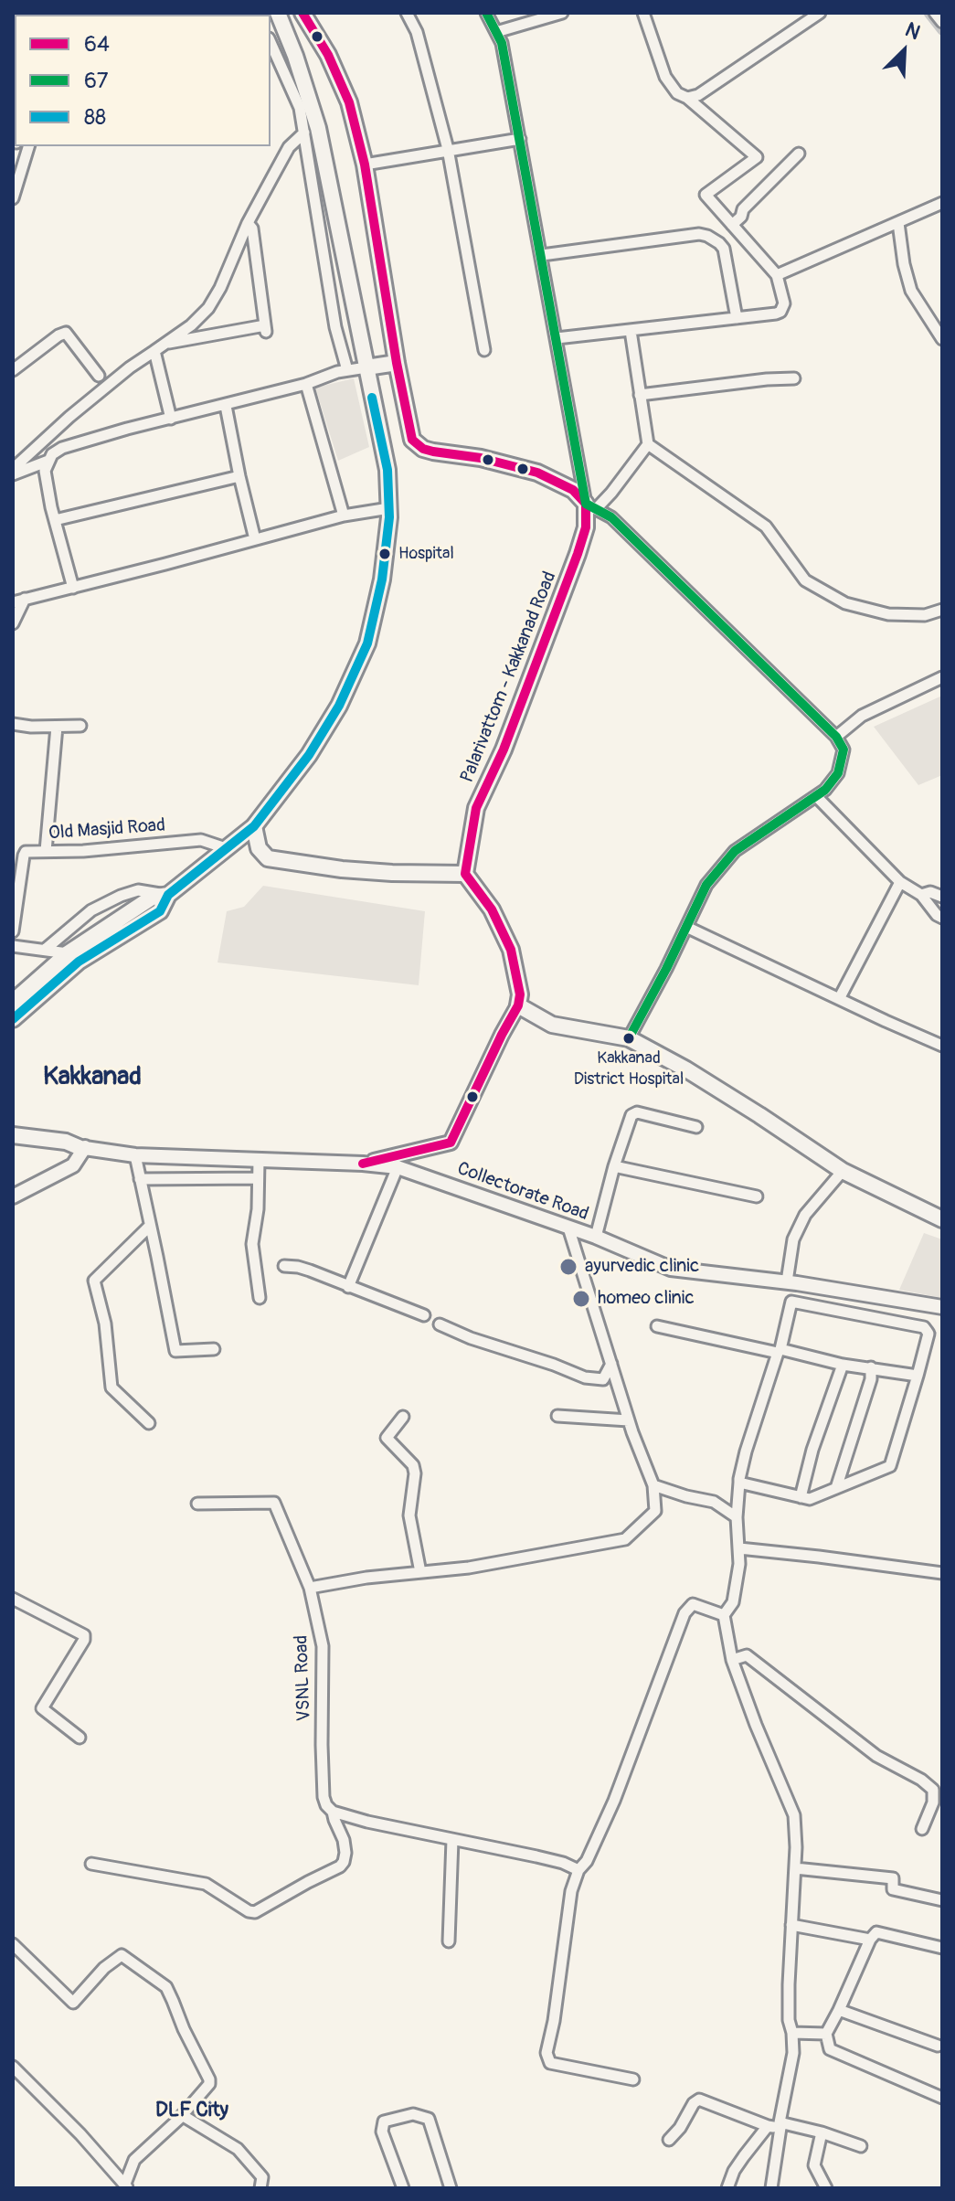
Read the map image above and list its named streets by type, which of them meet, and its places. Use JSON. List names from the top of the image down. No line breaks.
{"streets":{"main road":["Palarivattom - Kakkanad Road","Collectorate Road"],"street":["Old Masjid Road","VSNL Road"]},"districts":["Kakkanad","DLF City"],"places":["Hospital","Kakkanad District Hospital","ayurvedic clinic","homeo clinic"],"lines":["transit line 64","transit line 67","transit line 88"],"legend":["64","67","88"],"north":"top right"}
